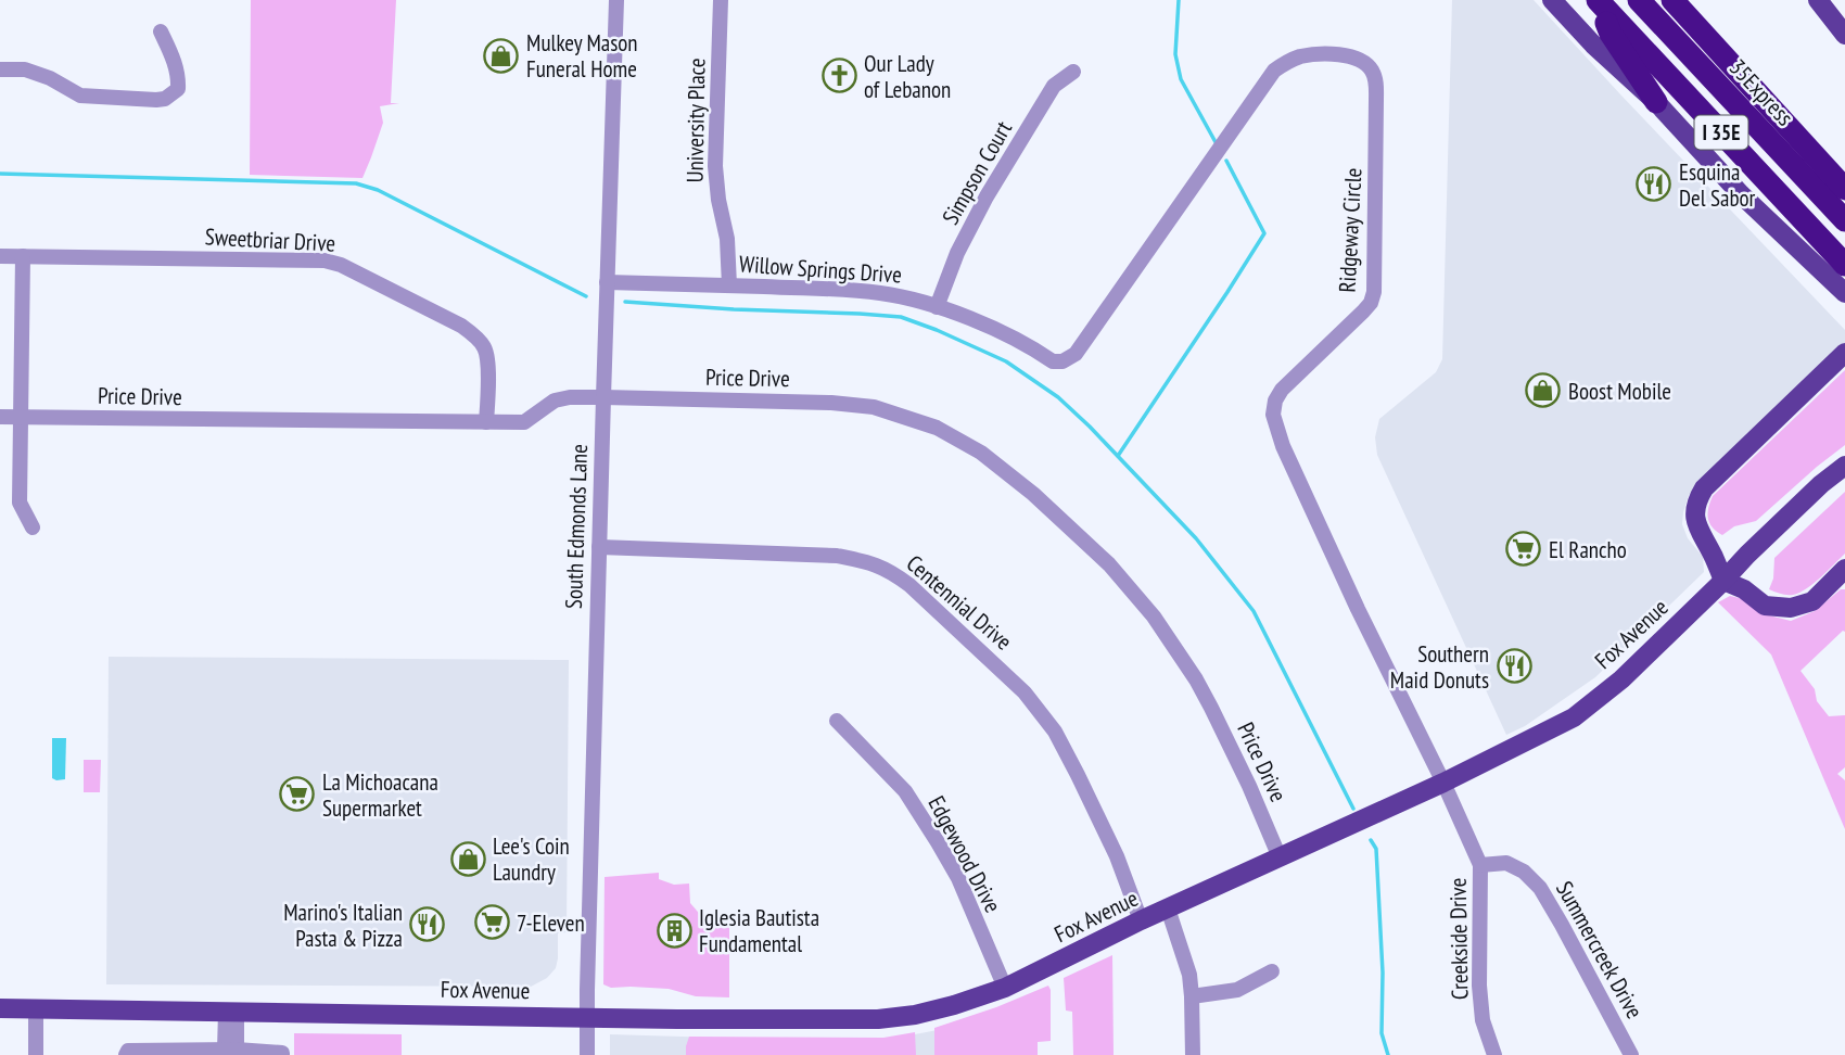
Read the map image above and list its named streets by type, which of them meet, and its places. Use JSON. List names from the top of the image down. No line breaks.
{"streets":{"highway":["35Express","I 35E"],"main road":["Fox Avenue"],"street":["University Place","Simpson Court","Ridgeway Circle","Sweetbriar Drive","Willow Springs Drive","Price Drive","South Edmonds Lane","Centennial Drive","Edgewood Drive","Creekside Drive","Summercreek Drive"]},"crossings":[["University Place","Willow Springs Drive"],["Simpson Court","Willow Springs Drive"],["Ridgeway Circle","Willow Springs Drive"],["Ridgeway Circle","Fox Avenue"],["Ridgeway Circle","Creekside Drive"],["Sweetbriar Drive","Price Drive"],["Willow Springs Drive","South Edmonds Lane"],["Price Drive","South Edmonds Lane"],["Price Drive","Fox Avenue"],["South Edmonds Lane","Centennial Drive"],["South Edmonds Lane","Fox Avenue"],["Centennial Drive","Fox Avenue"],["Fox Avenue","Edgewood Drive"],["Fox Avenue","Creekside Drive"],["Creekside Drive","Summercreek Drive"]],"places":{"shop":["Mulkey Mason Funeral Home","Boost Mobile","Lee's Coin Laundry"],"church":["Our Lady of Lebanon"],"restaurant":["Esquina Del Sabor","Southern Maid Donuts","Marino's Italian Pasta & Pizza"],"supermarket":["El Rancho","La Michoacana Supermarket","7-Eleven"],"building":["Iglesia Bautista Fundamental"]}}
